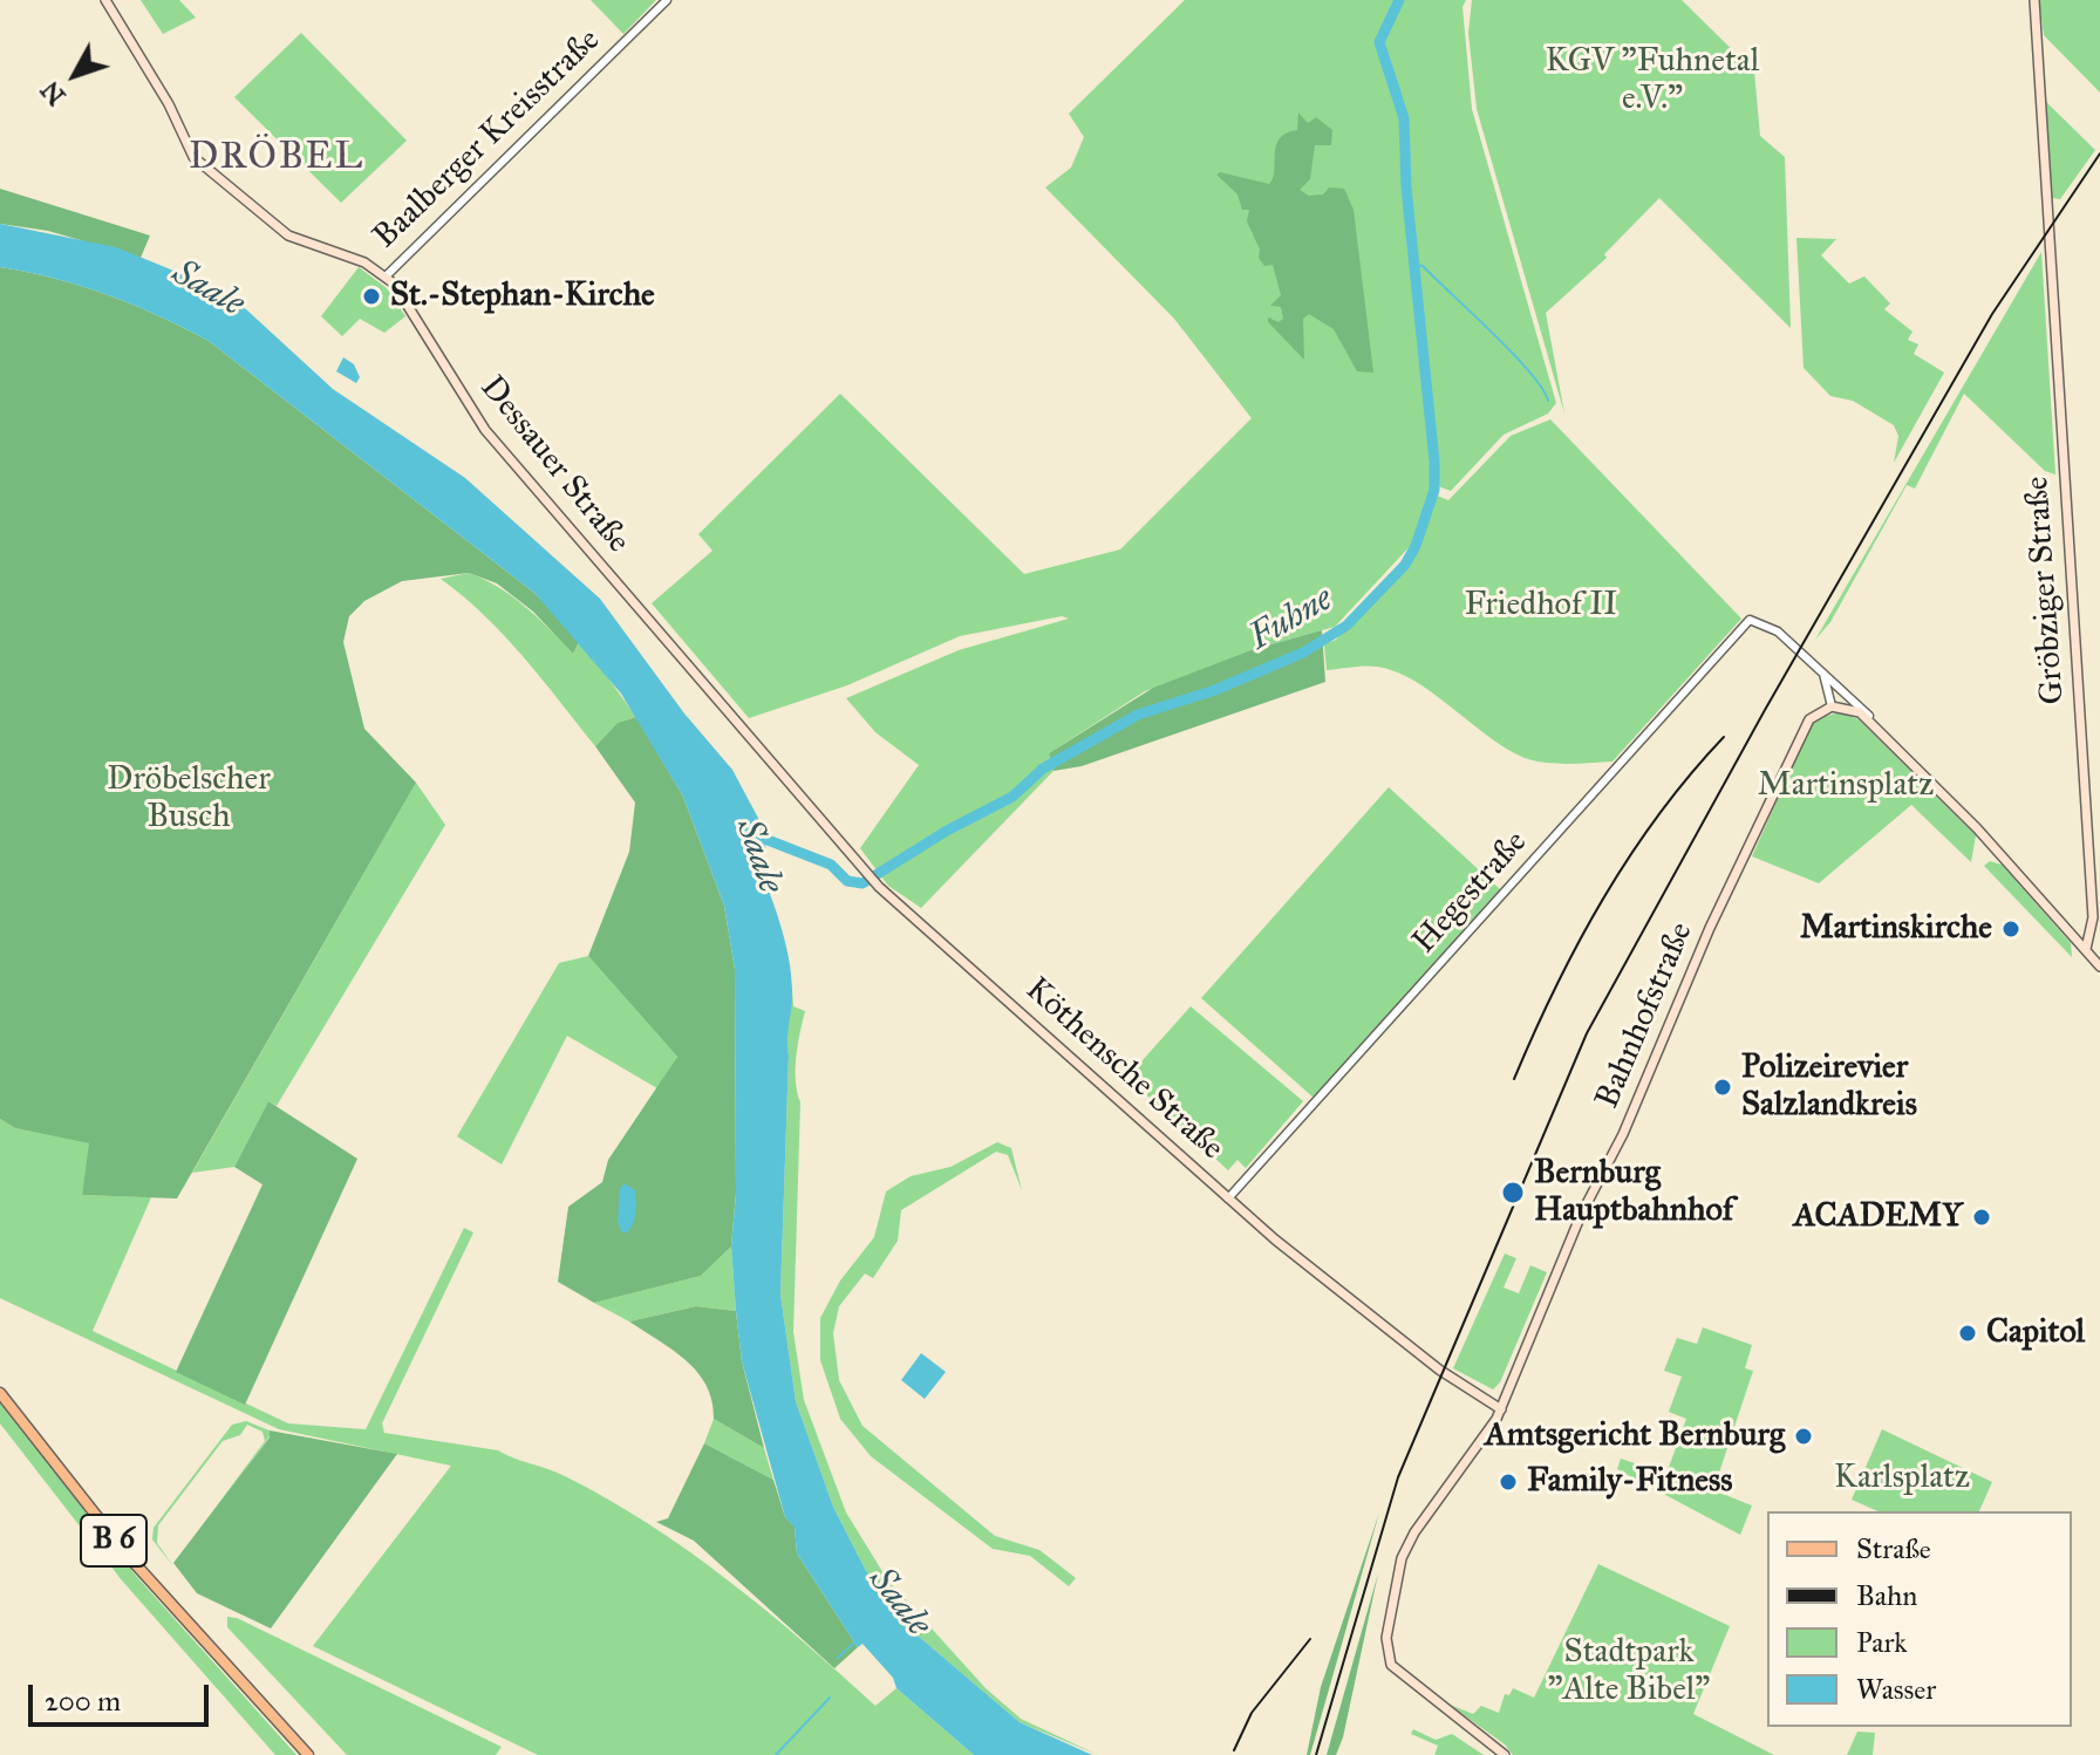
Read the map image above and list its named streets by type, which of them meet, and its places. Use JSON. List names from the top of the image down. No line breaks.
{"streets":{"main road":["Dessauer Straße","Gröbziger Straße","Bahnhofstraße","Köthensche Straße","B 6"],"street":["Baalberger Kreisstraße","Hegestraße"]},"crossings":[["Baalberger Kreisstraße","Dessauer Straße"],["Dessauer Straße","Köthensche Straße"],["Hegestraße","Köthensche Straße"],["Bahnhofstraße","Köthensche Straße"]],"districts":["DRÖBEL"],"water":["Saale","Fuhne"],"parks":["KGV \"Fuhnetal e.V.\"","Friedhof II","Dröbelscher Busch","Martinsplatz","Karlsplatz","Stadtpark \"Alte Bibel\""],"places":["St.-Stephan-Kirche","Martinskirche","Polizeirevier Salzlandkreis","Bernburg Hauptbahnhof","ACADEMY","Capitol","Amtsgericht Bernburg","Family-Fitness"],"legend":["Straße","Bahn","Park","Wasser"],"scale_bar":"200 m","north":"bottom left"}
